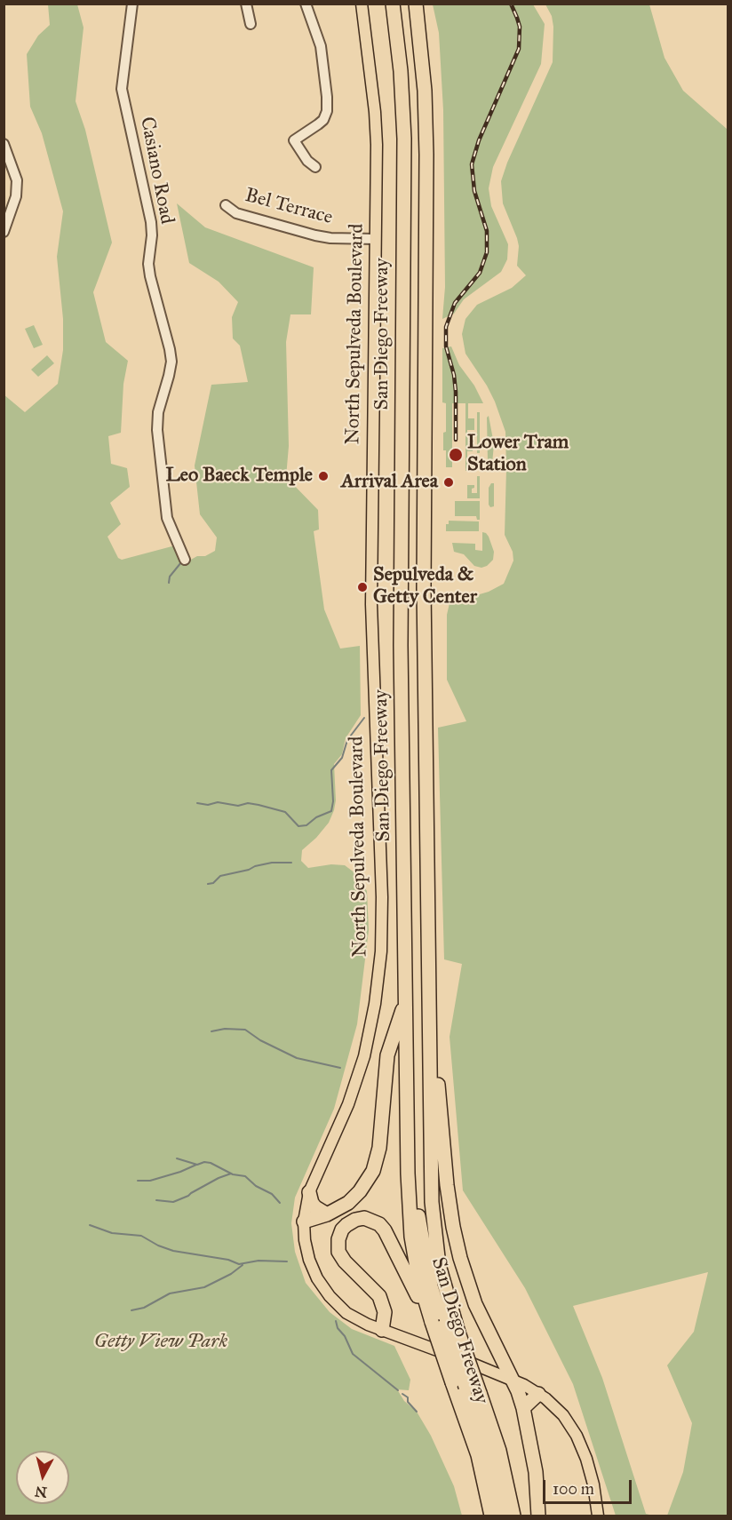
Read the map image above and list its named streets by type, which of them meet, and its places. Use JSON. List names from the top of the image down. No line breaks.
{"streets":{"highway":["San Diego Freeway"],"main road":["North Sepulveda Boulevard"],"street":["Casiano Road","Bel Terrace"]},"crossings":[["Bel Terrace","North Sepulveda Boulevard"]],"parks":["Getty View Park"],"places":["Lower Tram Station","Leo Baeck Temple","Arrival Area","Sepulveda & Getty Center"],"scale_bar":"100 m","north":"bottom"}
